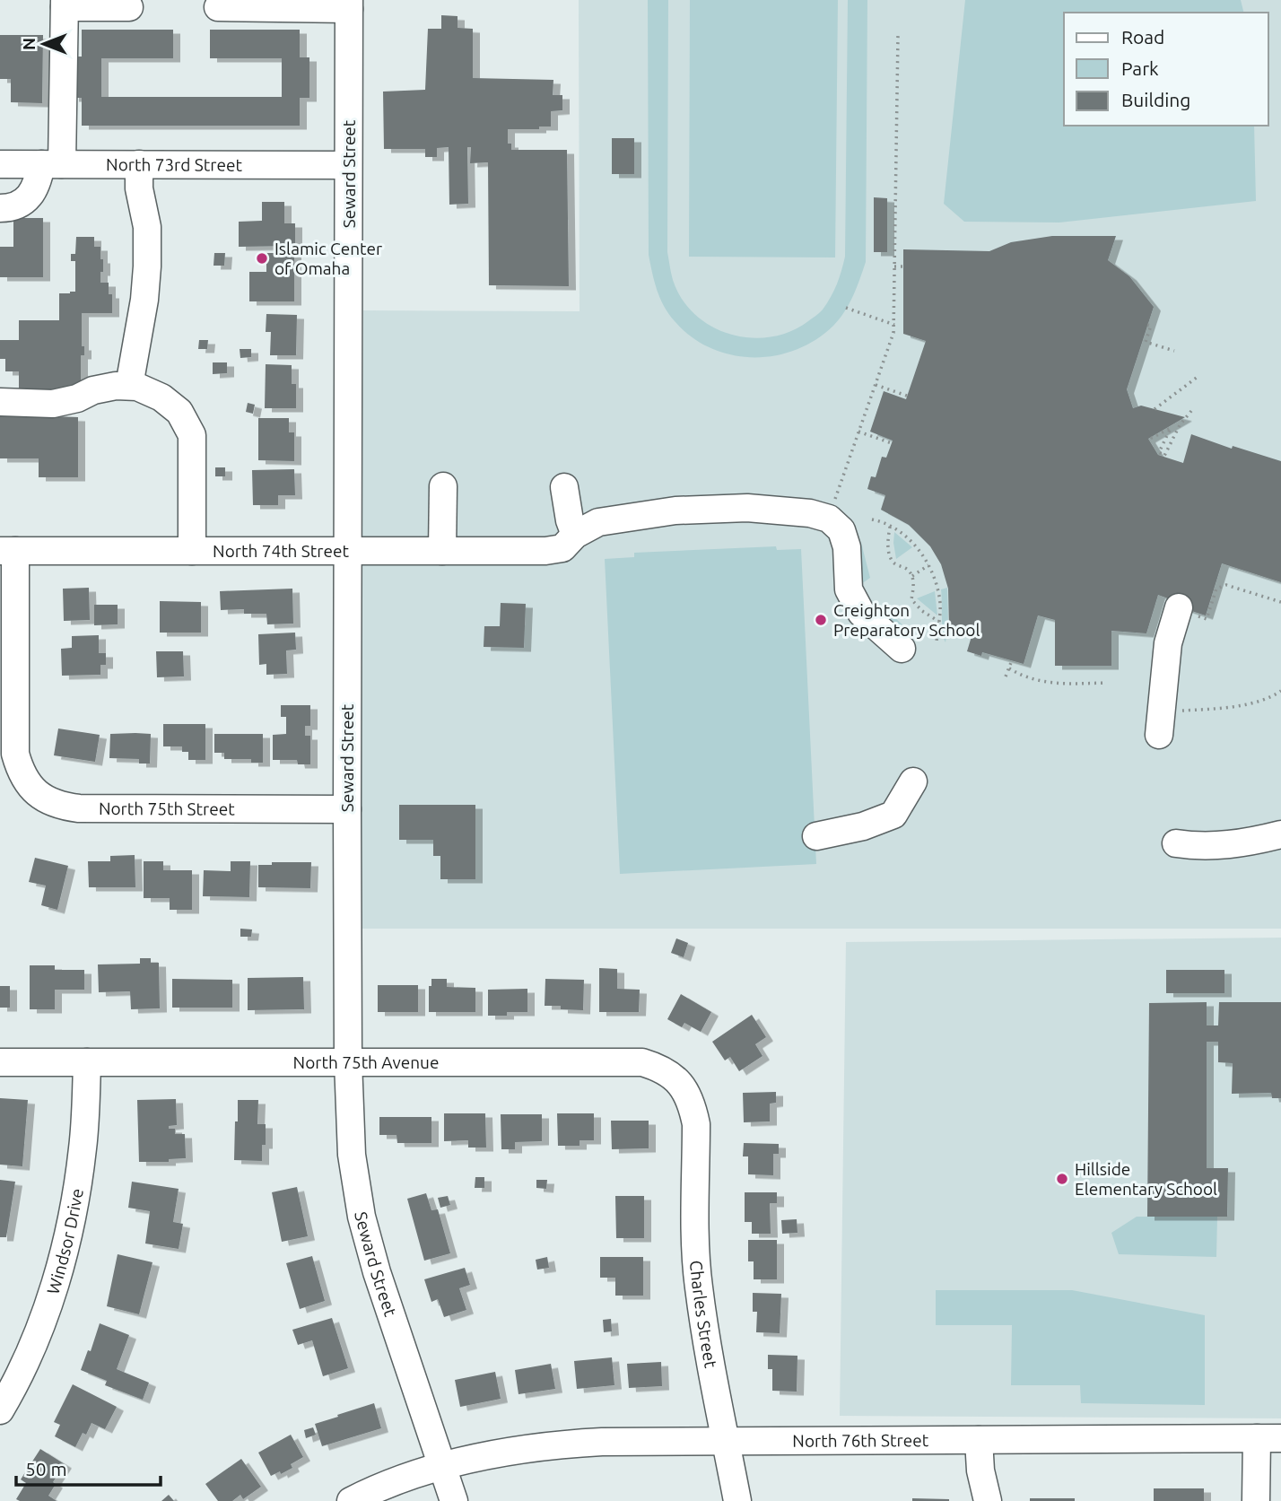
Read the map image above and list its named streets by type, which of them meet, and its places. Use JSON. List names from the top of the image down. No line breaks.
{"streets":{"street":["North 73rd Street","Seward Street","North 74th Street","North 75th Street","North 75th Avenue","Windsor Drive","Charles Street","North 76th Street"]},"crossings":[["North 73rd Street","Seward Street"],["Seward Street","North 74th Street"],["Seward Street","North 75th Street"],["Seward Street","North 75th Avenue"],["Seward Street","North 76th Street"],["North 74th Street","North 75th Street"],["North 75th Avenue","Windsor Drive"],["North 75th Avenue","Charles Street"],["Charles Street","North 76th Street"]],"places":["Islamic Center of Omaha","Creighton Preparatory School","Hillside Elementary School"],"legend":["Road","Park","Building"],"scale_bar":"50 m","north":"left"}
